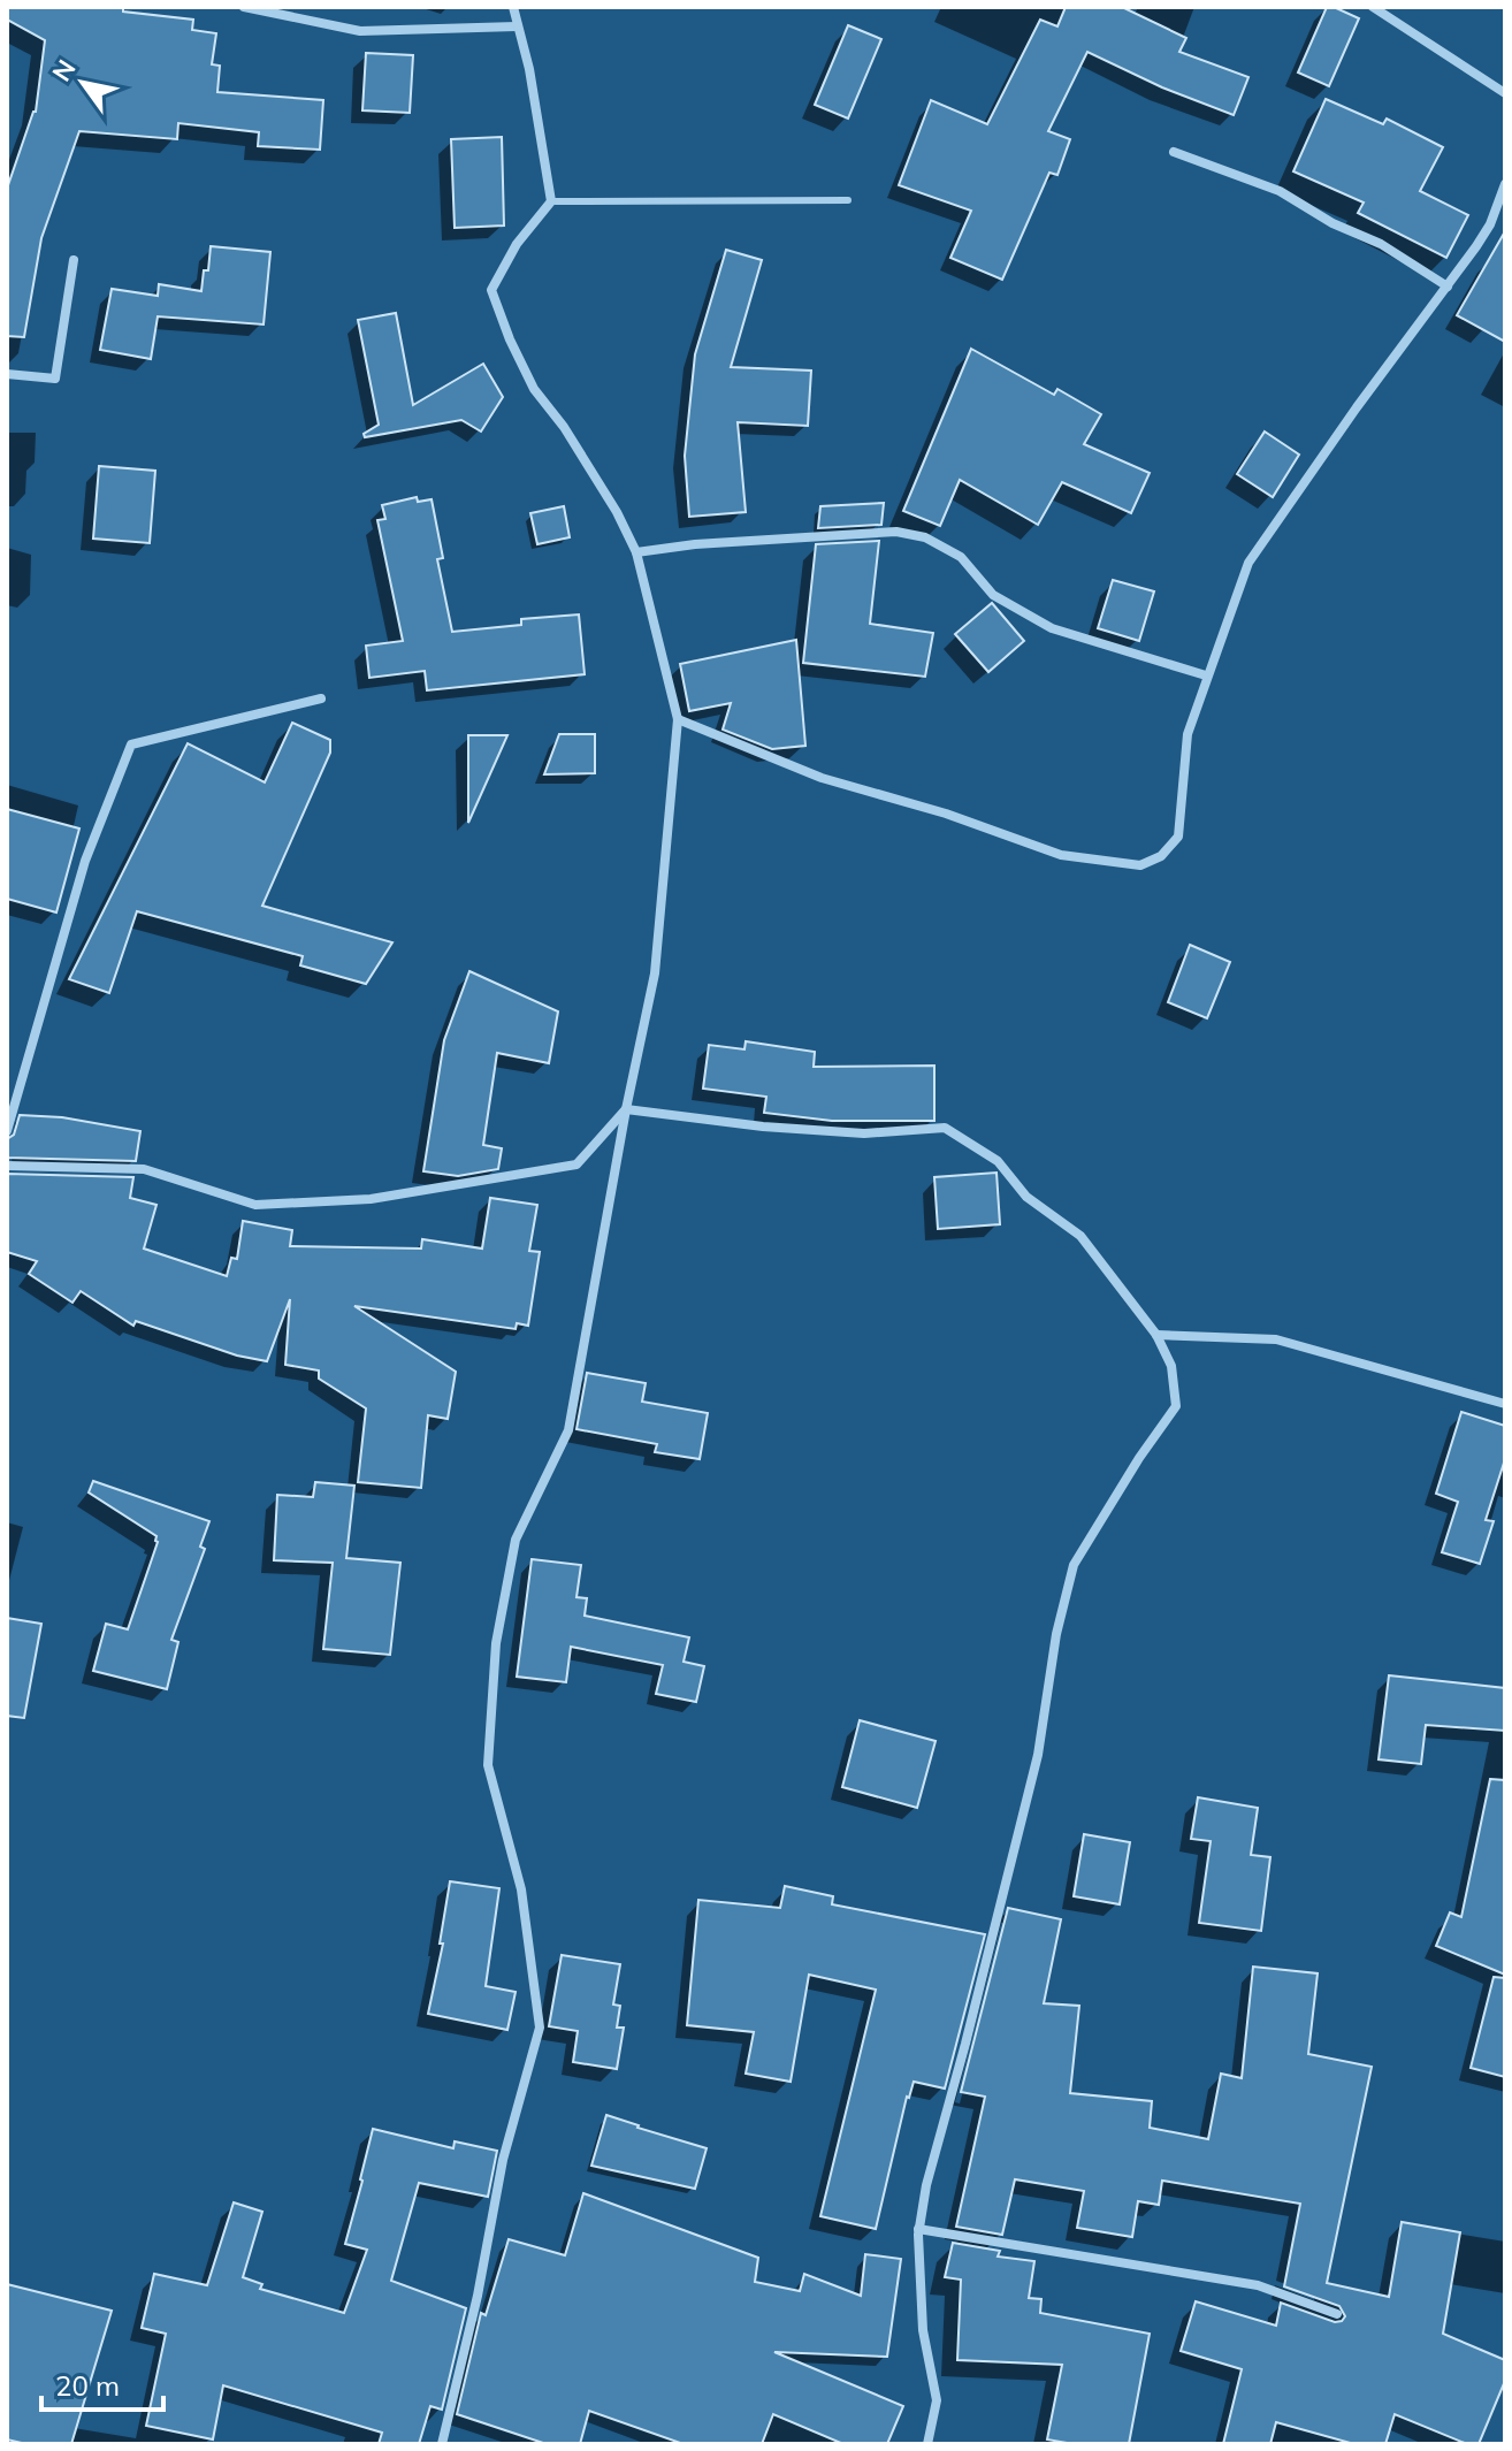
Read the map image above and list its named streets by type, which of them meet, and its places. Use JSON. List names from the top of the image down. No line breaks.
{"scale_bar":"20 m","north":"top left"}
